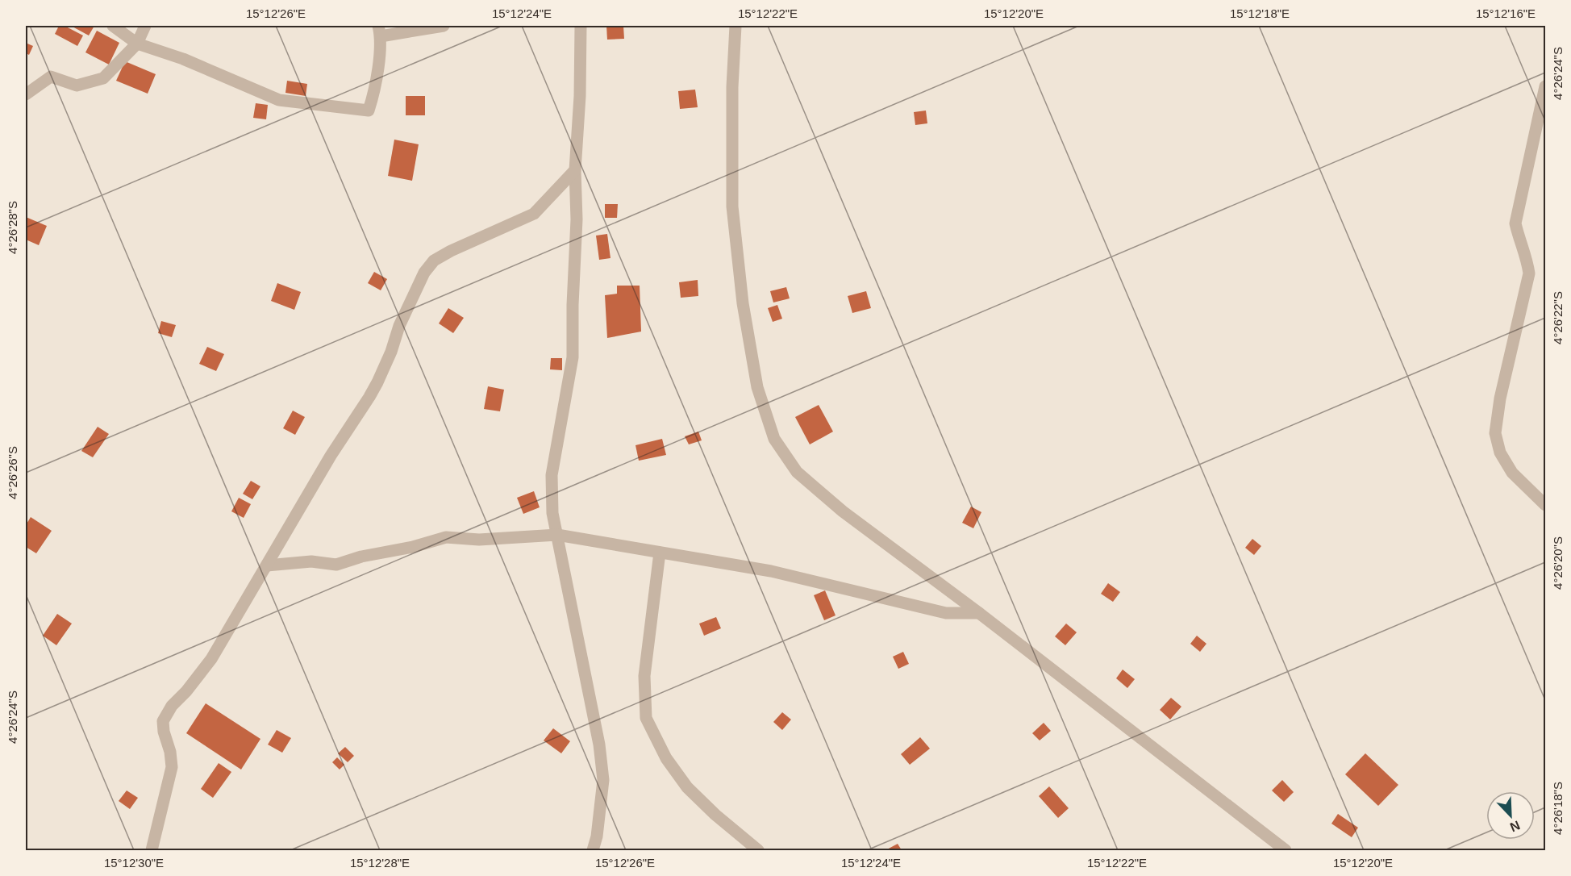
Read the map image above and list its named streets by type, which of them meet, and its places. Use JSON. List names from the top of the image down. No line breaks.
{"north":"bottom right","coordinates":["15°12'26\"E","15°12'24\"E","15°12'22\"E","15°12'20\"E","15°12'18\"E","15°12'16\"E","4°26'24\"S","4°26'28\"S","4°26'22\"S","4°26'26\"S","4°26'20\"S","4°26'18\"S","15°12'30\"E","15°12'28\"E"]}
